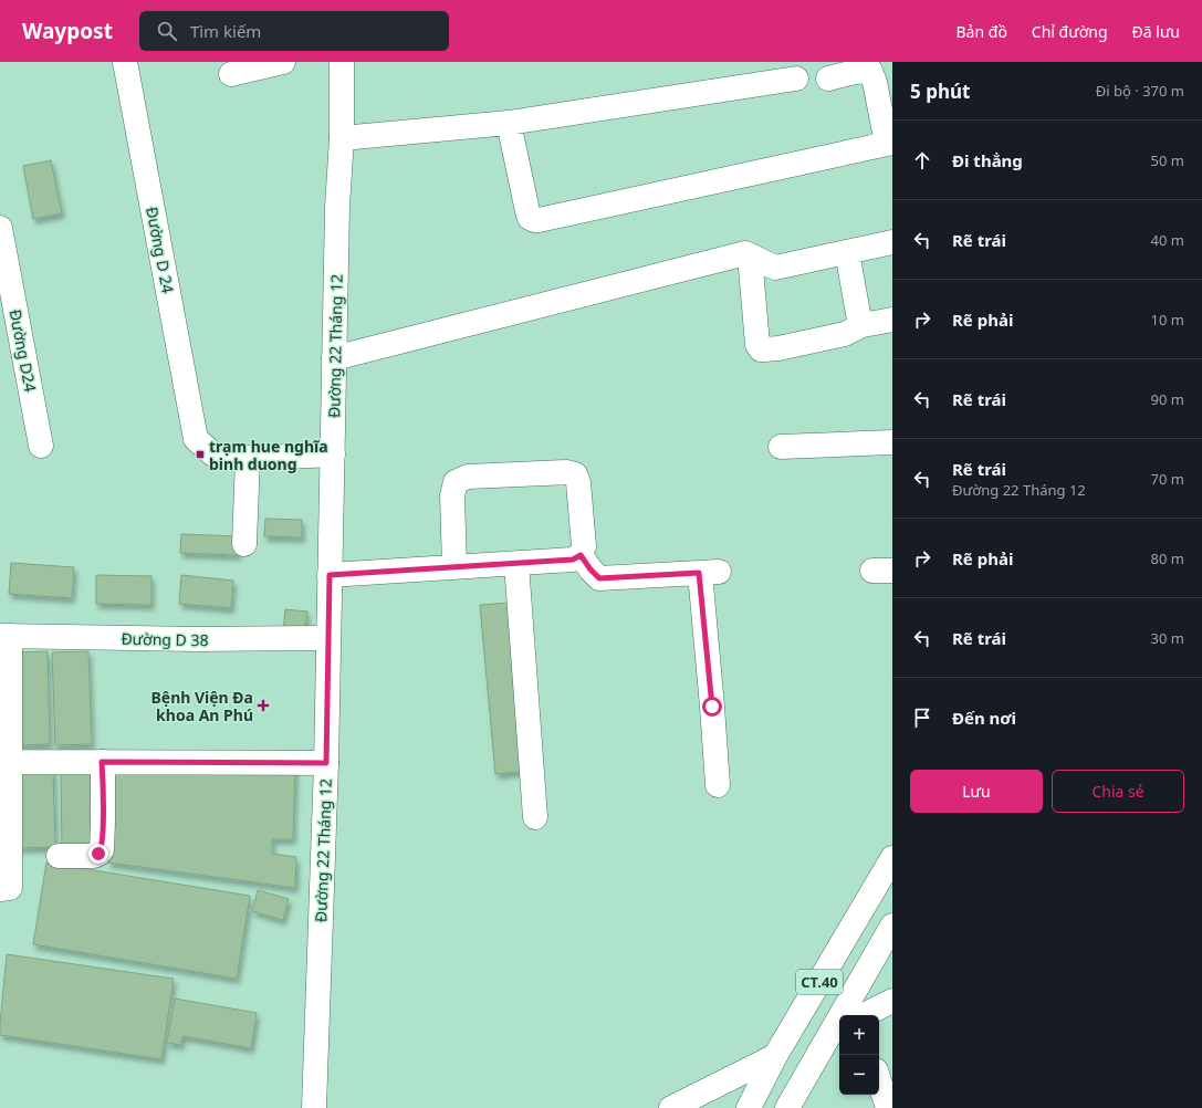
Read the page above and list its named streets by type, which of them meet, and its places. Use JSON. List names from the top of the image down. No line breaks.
{"streets":{"street":["Đường D 24","Đường 22 Tháng 12","Đường D24","Đường D 38","CT.40"]},"crossings":[["Đường 22 Tháng 12","Đường D 38"]],"places":{"transit":["trạm hue nghĩa binh duong"],"health":["Bệnh Viện Đa khoa An Phú"]},"page":{"header":"Waypost","search":"Tìm kiếm","nav":["Bản đồ","Chỉ đường","Đã lưu"],"heading":["5 phút","Đi bộ · 370 m"],"list":[["Đi thẳng","50 m"],["Rẽ trái","40 m"],["Rẽ phải","10 m"],["Rẽ trái","90 m"],["Rẽ trái","Đường 22 Tháng 12","70 m"],["Rẽ phải","80 m"],["Rẽ trái","30 m"],"Đến nơi"],"buttons":["Lưu","Chia sẻ"],"map_buttons":["+","−"]}}
